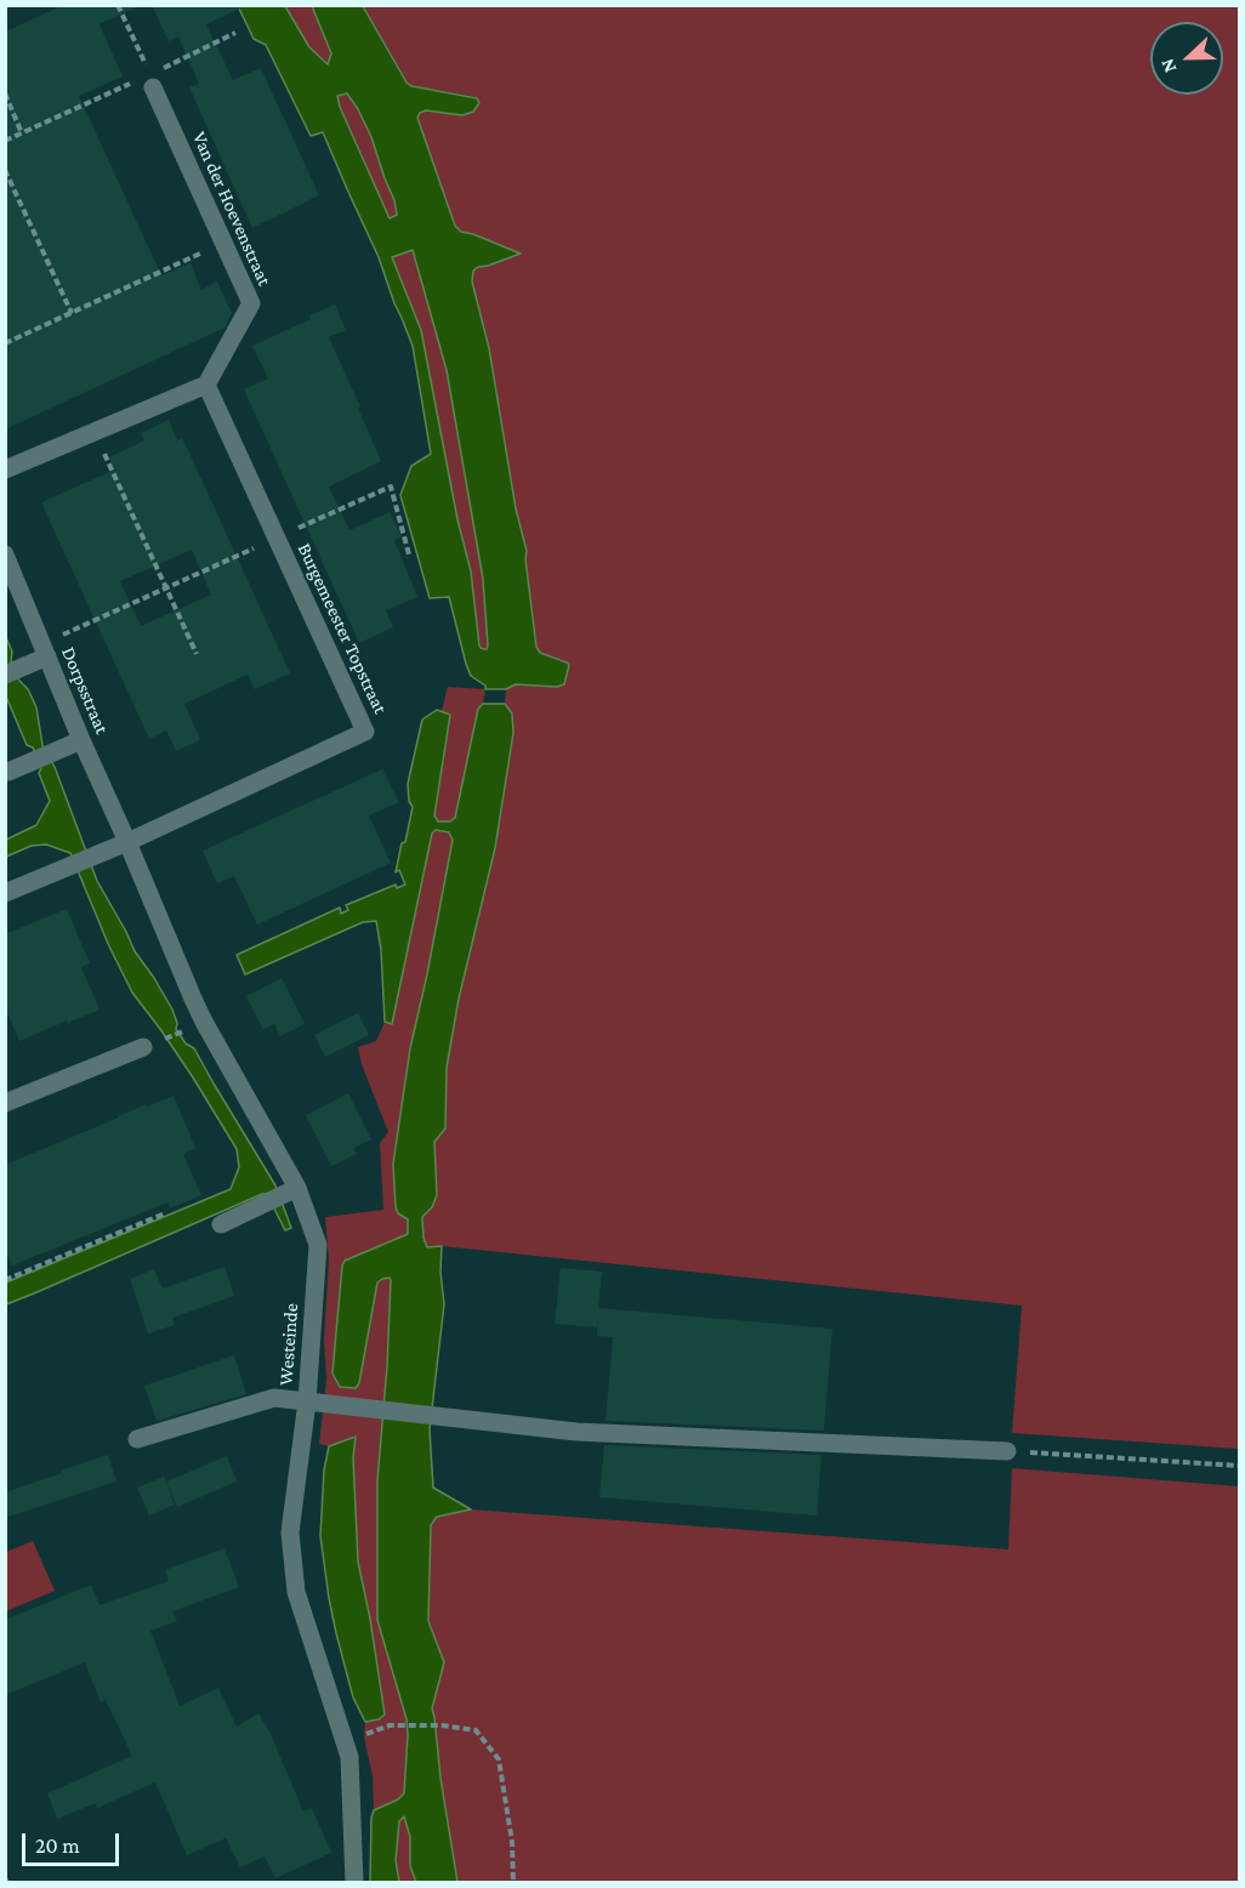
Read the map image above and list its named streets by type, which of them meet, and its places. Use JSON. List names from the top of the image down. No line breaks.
{"streets":{"street":["Van der Hoevenstraat","Burgemeester Topstraat","Dorpsstraat","Westeinde"]},"crossings":[["Van der Hoevenstraat","Burgemeester Topstraat"],["Burgemeester Topstraat","Dorpsstraat"],["Burgemeester Topstraat","Westeinde"],["Dorpsstraat","Westeinde"]],"scale_bar":"20 m","north":"left"}
